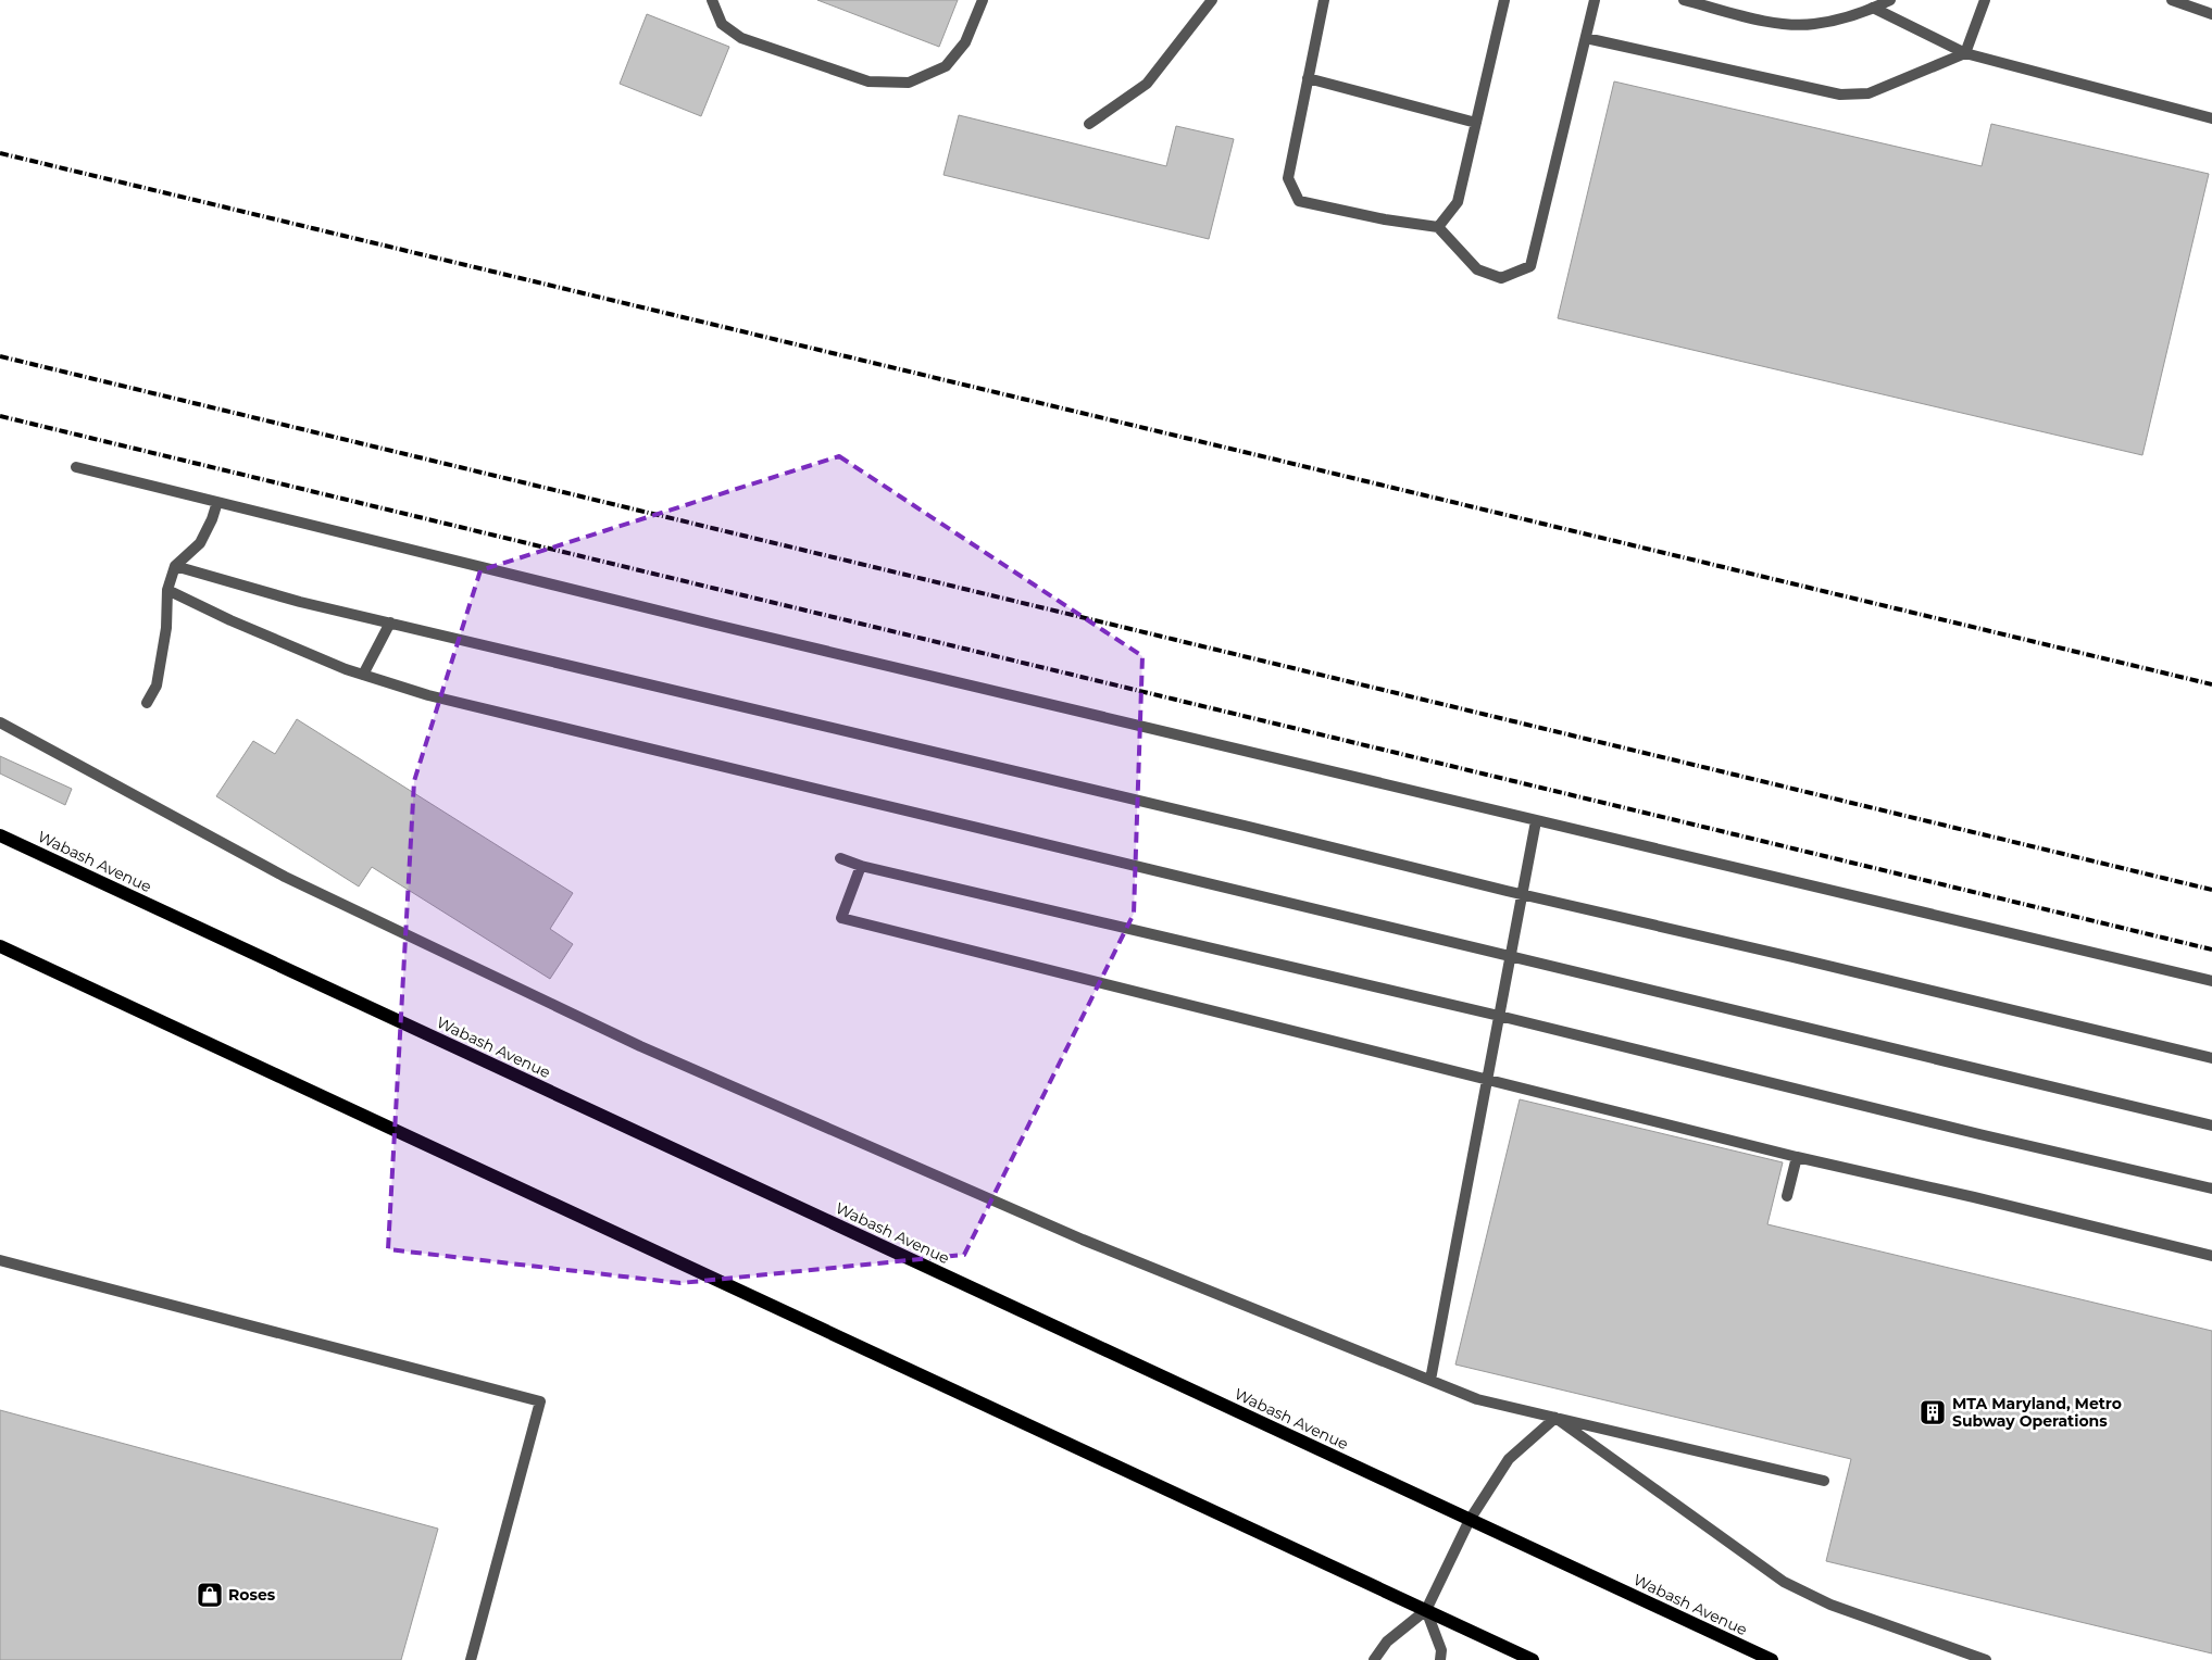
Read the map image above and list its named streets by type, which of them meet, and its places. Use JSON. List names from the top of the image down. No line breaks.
{"streets":{"main road":["Wabash Avenue"]},"places":{"building":["MTA Maryland, Metro Subway Operations"],"shop":["Roses"]}}
